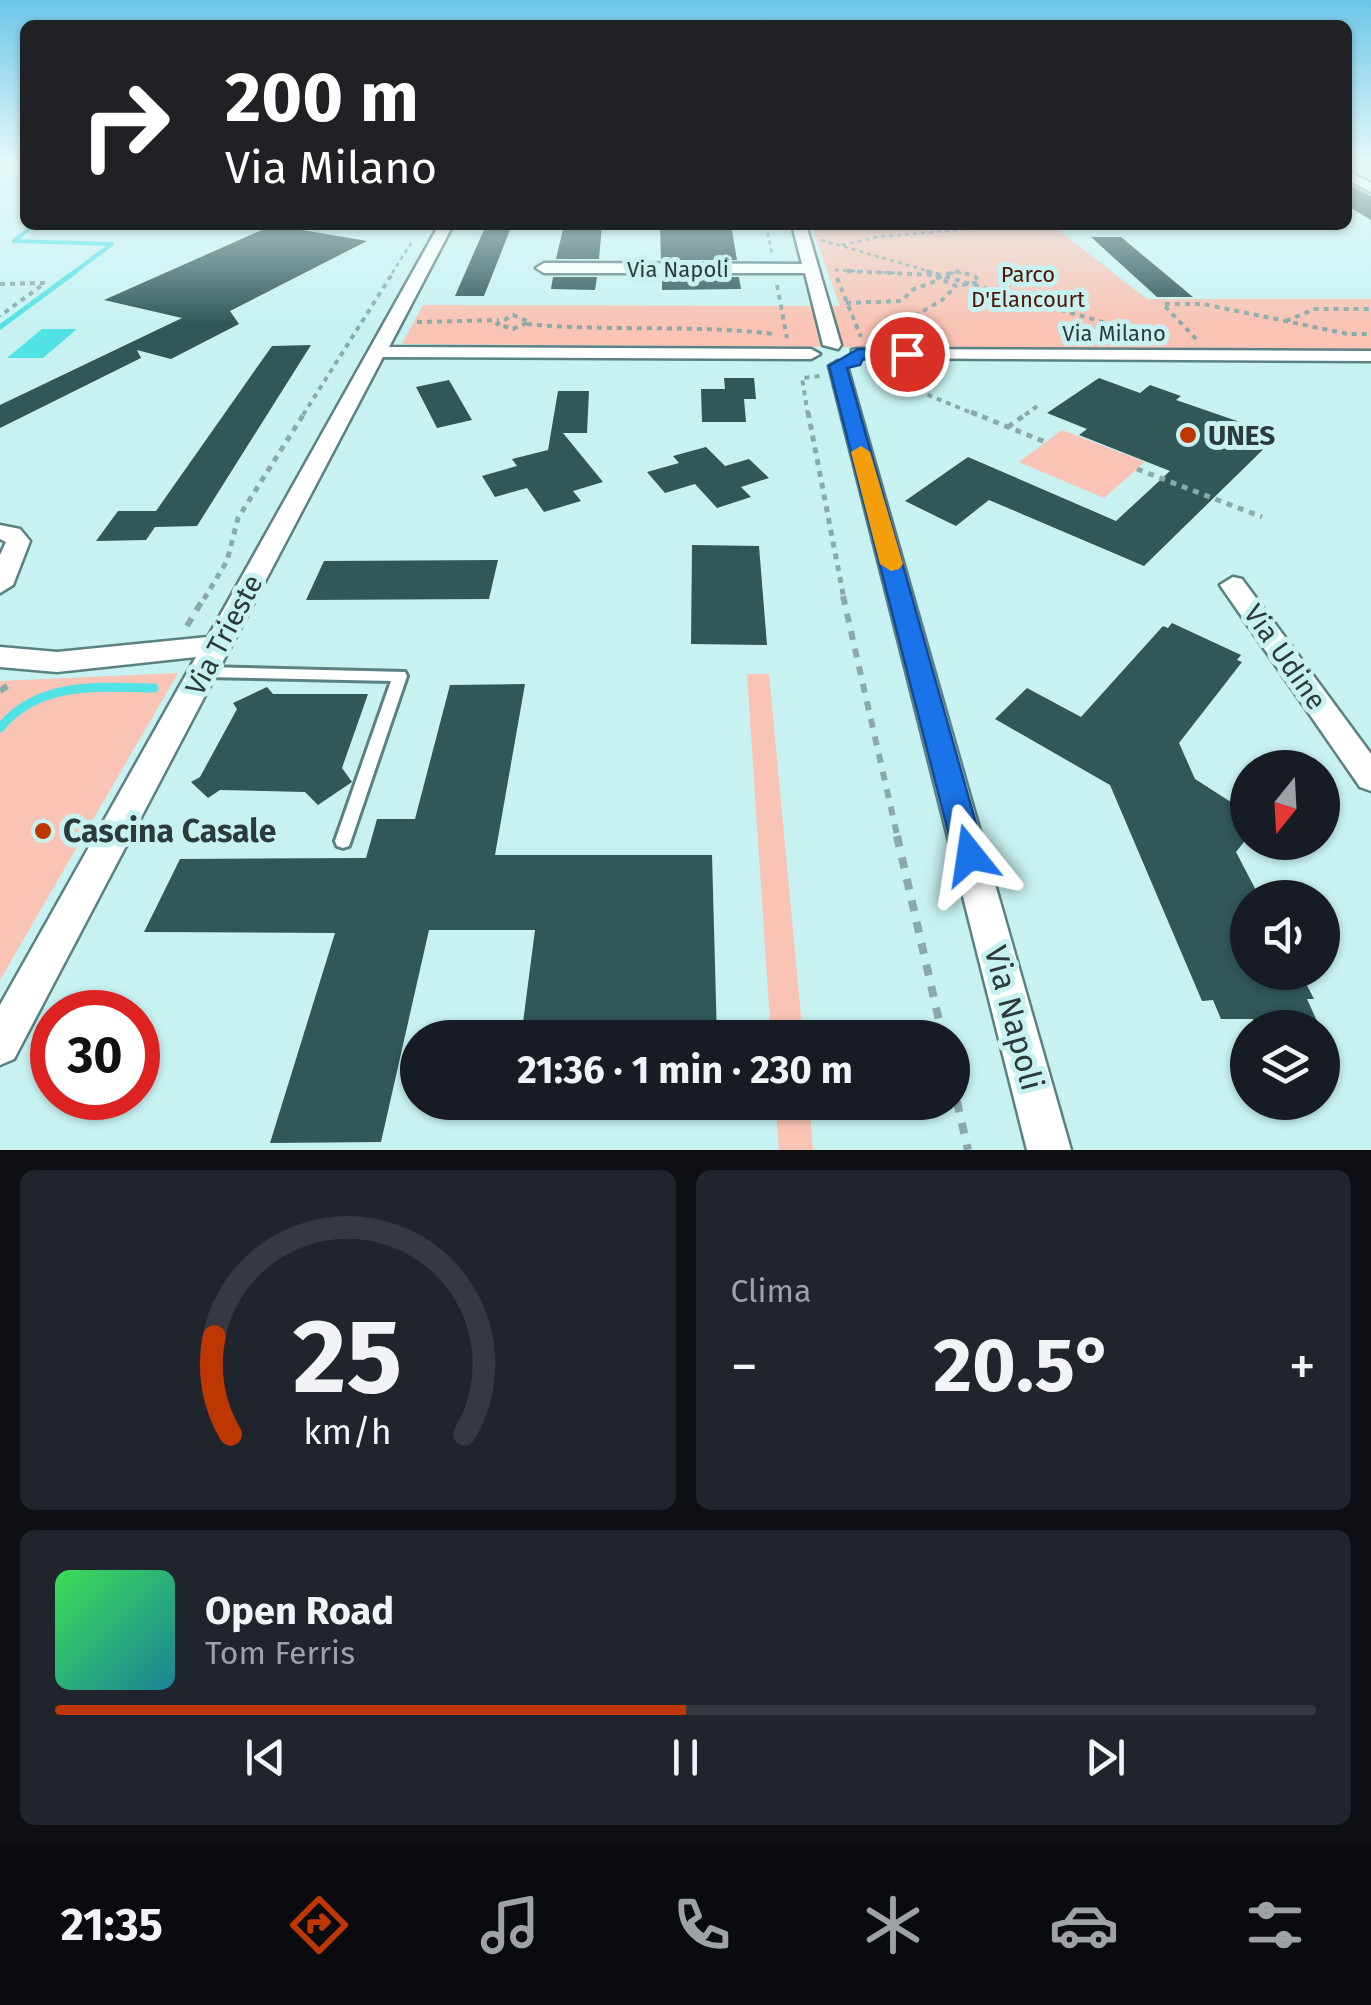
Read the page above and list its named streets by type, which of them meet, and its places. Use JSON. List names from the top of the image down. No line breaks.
{"streets":{"street":["Via Napoli","Via Milano","Via Trieste","Via Udine"]},"crossings":[["Via Napoli","Via Milano"],["Via Milano","Via Trieste"]],"parks":["Parco D'Elancourt"],"places":["UNES","Cascina Casale"],"north":"bottom","page":{"turn":["200 m","Via Milano"],"limit":"30","trip":"21:36 · 1 min · 230 m","tile":"Clima","heat":["−","20.5°","+"],"song":["Open Road","Tom Ferris"],"tabs":"21:35","gauge":["25","km/h"]}}
